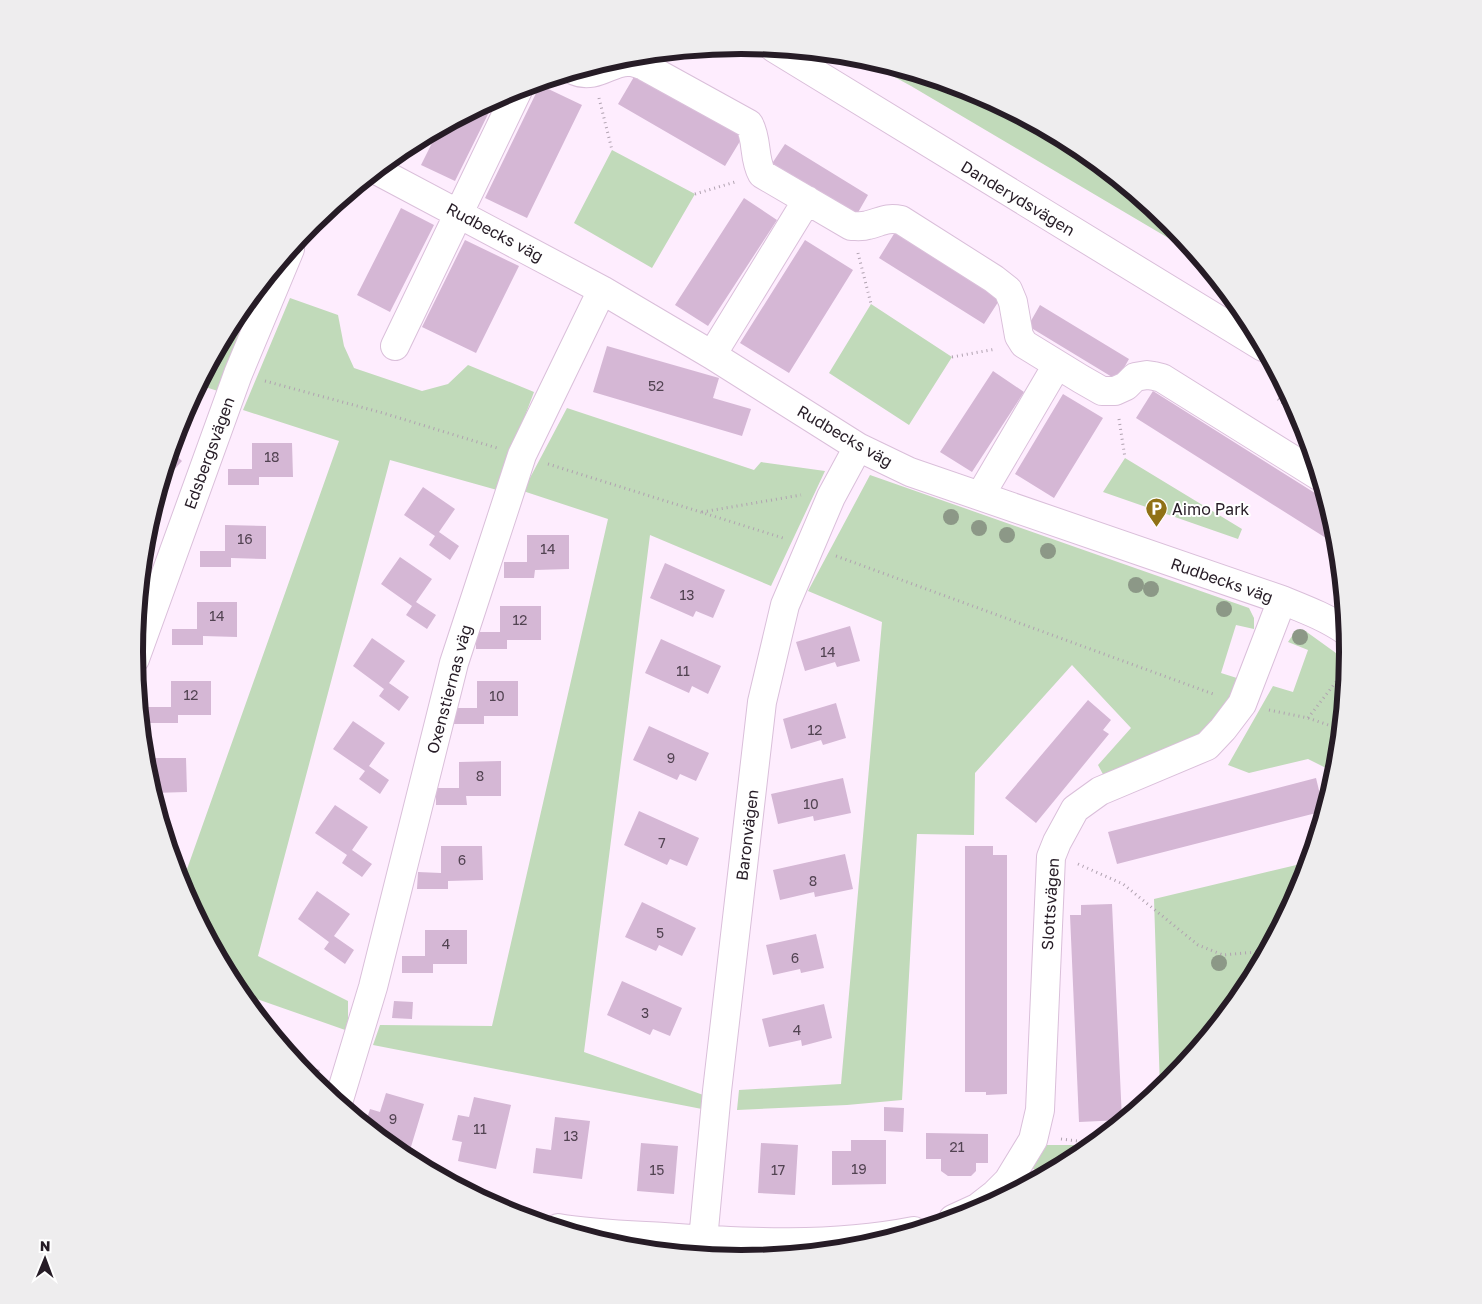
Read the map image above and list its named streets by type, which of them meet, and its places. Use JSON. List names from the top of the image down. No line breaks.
{"streets":{"street":["Danderydsvägen","Rudbecks väg","Edsbergsvägen","Oxenstiernas väg","Baronvägen","Slottsvägen"]},"crossings":[["Rudbecks väg","Oxenstiernas väg"],["Rudbecks väg","Baronvägen"],["Rudbecks väg","Slottsvägen"]],"places":{"parking":["Aimo Park"]},"house_numbers":["52","18","16","14","13","14","12","14","11","12","10","12","9","8","10","7","6","8","5","4","6","3","4","9","11","13","21","19","15","17"],"north":"top"}
